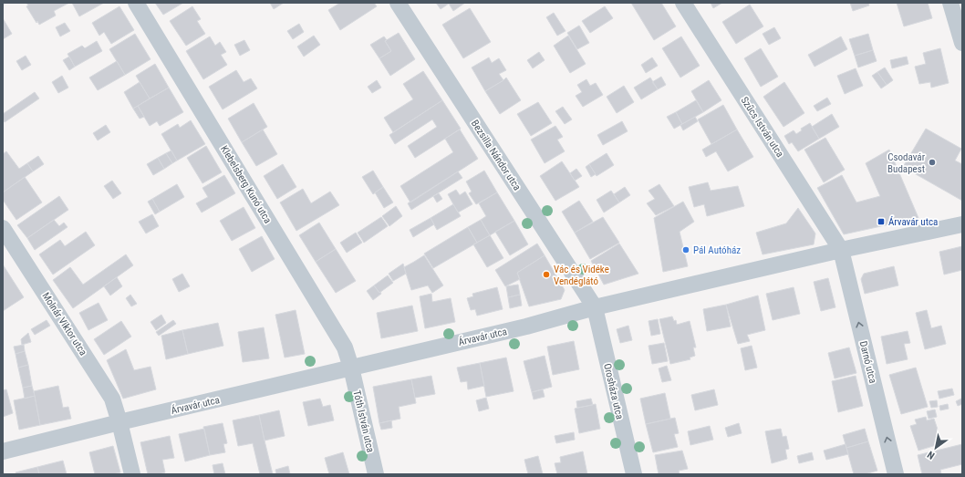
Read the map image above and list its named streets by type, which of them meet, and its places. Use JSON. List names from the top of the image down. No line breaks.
{"streets":{"street":["Szűcs István utca","Bezsilla Nándor utca","Klebelsberg Kunó utca","Molnár Viktor utca","Árvavár utca","Darnó utca","Orosháza utca","Tóth István utca"]},"crossings":[["Szűcs István utca","Árvavár utca"],["Szűcs István utca","Darnó utca"],["Bezsilla Nándor utca","Árvavár utca"],["Bezsilla Nándor utca","Orosháza utca"],["Klebelsberg Kunó utca","Árvavár utca"],["Klebelsberg Kunó utca","Tóth István utca"],["Molnár Viktor utca","Árvavár utca"],["Árvavár utca","Darnó utca"],["Árvavár utca","Orosháza utca"],["Árvavár utca","Tóth István utca"]],"one_way":["Darnó utca"],"places":{"other":["Csodavár Budapest","Pál Autóház","Vác és Vidéke Vendéglátó"],"transit":["Árvavár utca"]},"north":"bottom left"}
